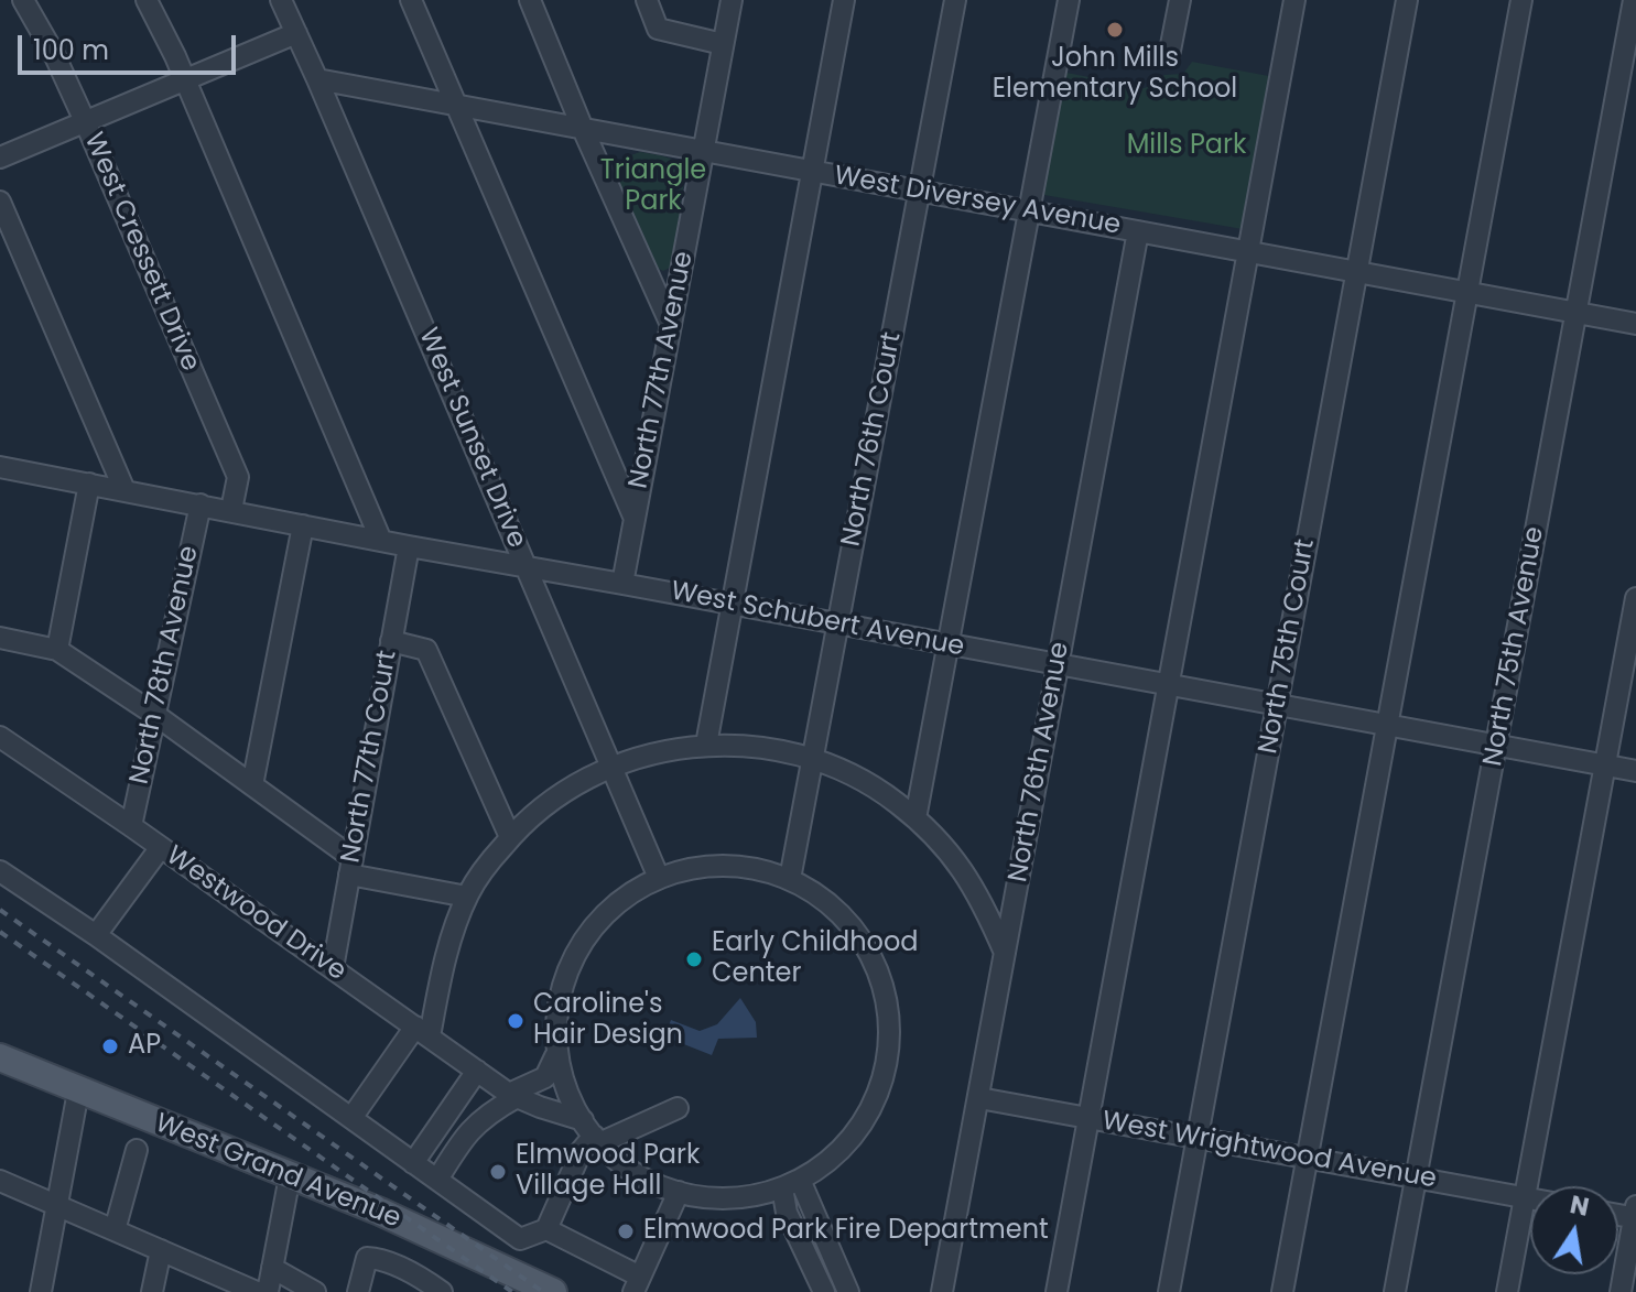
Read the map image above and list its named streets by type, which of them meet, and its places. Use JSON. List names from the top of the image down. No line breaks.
{"streets":{"main road":["West Grand Avenue"],"street":["West Diversey Avenue","West Cressett Drive","North 77th Avenue","West Sunset Drive","North 76th Court","West Schubert Avenue","North 75th Court","North 75th Avenue","North 78th Avenue","North 77th Court","North 76th Avenue","Westwood Drive","West Wrightwood Avenue"]},"crossings":[["West Diversey Avenue","North 77th Avenue"],["West Diversey Avenue","West Sunset Drive"],["West Diversey Avenue","North 76th Court"],["West Diversey Avenue","North 75th Court"],["West Diversey Avenue","North 75th Avenue"],["West Diversey Avenue","North 76th Avenue"],["West Cressett Drive","West Schubert Avenue"],["North 77th Avenue","West Schubert Avenue"],["West Sunset Drive","West Schubert Avenue"],["North 76th Court","West Schubert Avenue"],["West Schubert Avenue","North 75th Court"],["West Schubert Avenue","North 75th Avenue"],["West Schubert Avenue","North 78th Avenue"],["West Schubert Avenue","North 77th Court"],["West Schubert Avenue","North 76th Avenue"],["North 75th Court","West Wrightwood Avenue"],["North 75th Avenue","West Wrightwood Avenue"],["North 78th Avenue","Westwood Drive"],["North 77th Court","Westwood Drive"],["North 76th Avenue","West Wrightwood Avenue"]],"parks":["Mills Park","Triangle Park"],"places":["John Mills Elementary School","Early Childhood Center","Caroline's Hair Design","AP","Elmwood Park Village Hall","Elmwood Park Fire Department"],"scale_bar":"100 m","north":"top"}
